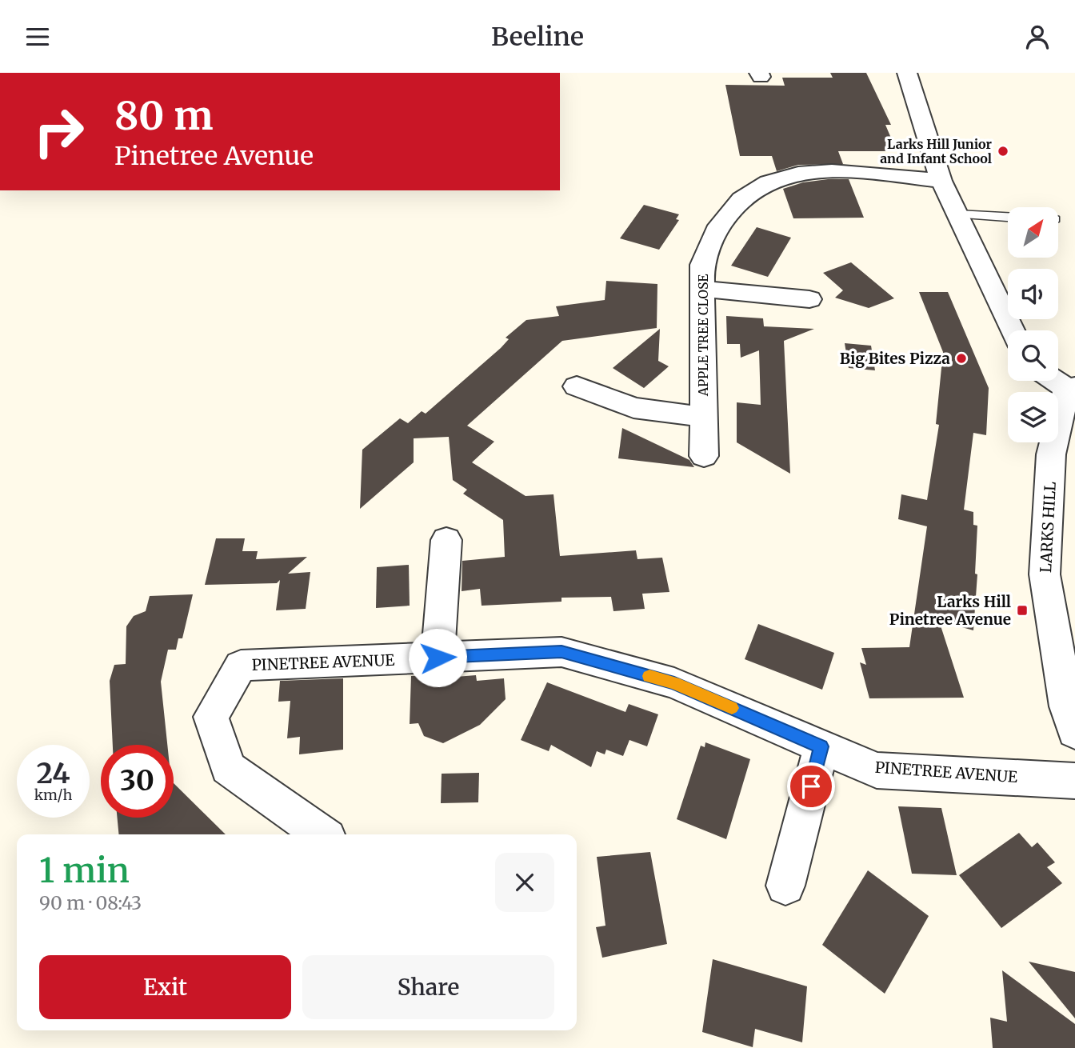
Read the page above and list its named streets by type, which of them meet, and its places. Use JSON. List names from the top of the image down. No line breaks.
{"streets":{"street":["APPLE TREE CLOSE","LARKS HILL","PINETREE AVENUE"]},"places":{"other":["Larks Hill Junior and Infant School","Big Bites Pizza"],"transit":["Larks Hill Pinetree Avenue"]},"north":"top right","page":{"header":"Beeline","turn":["80 m","Pinetree Avenue"],"speed":"24 km/h","limit":"30","heading":["1 min","90 m · 08:43"],"buttons":["Exit","Share"]}}
